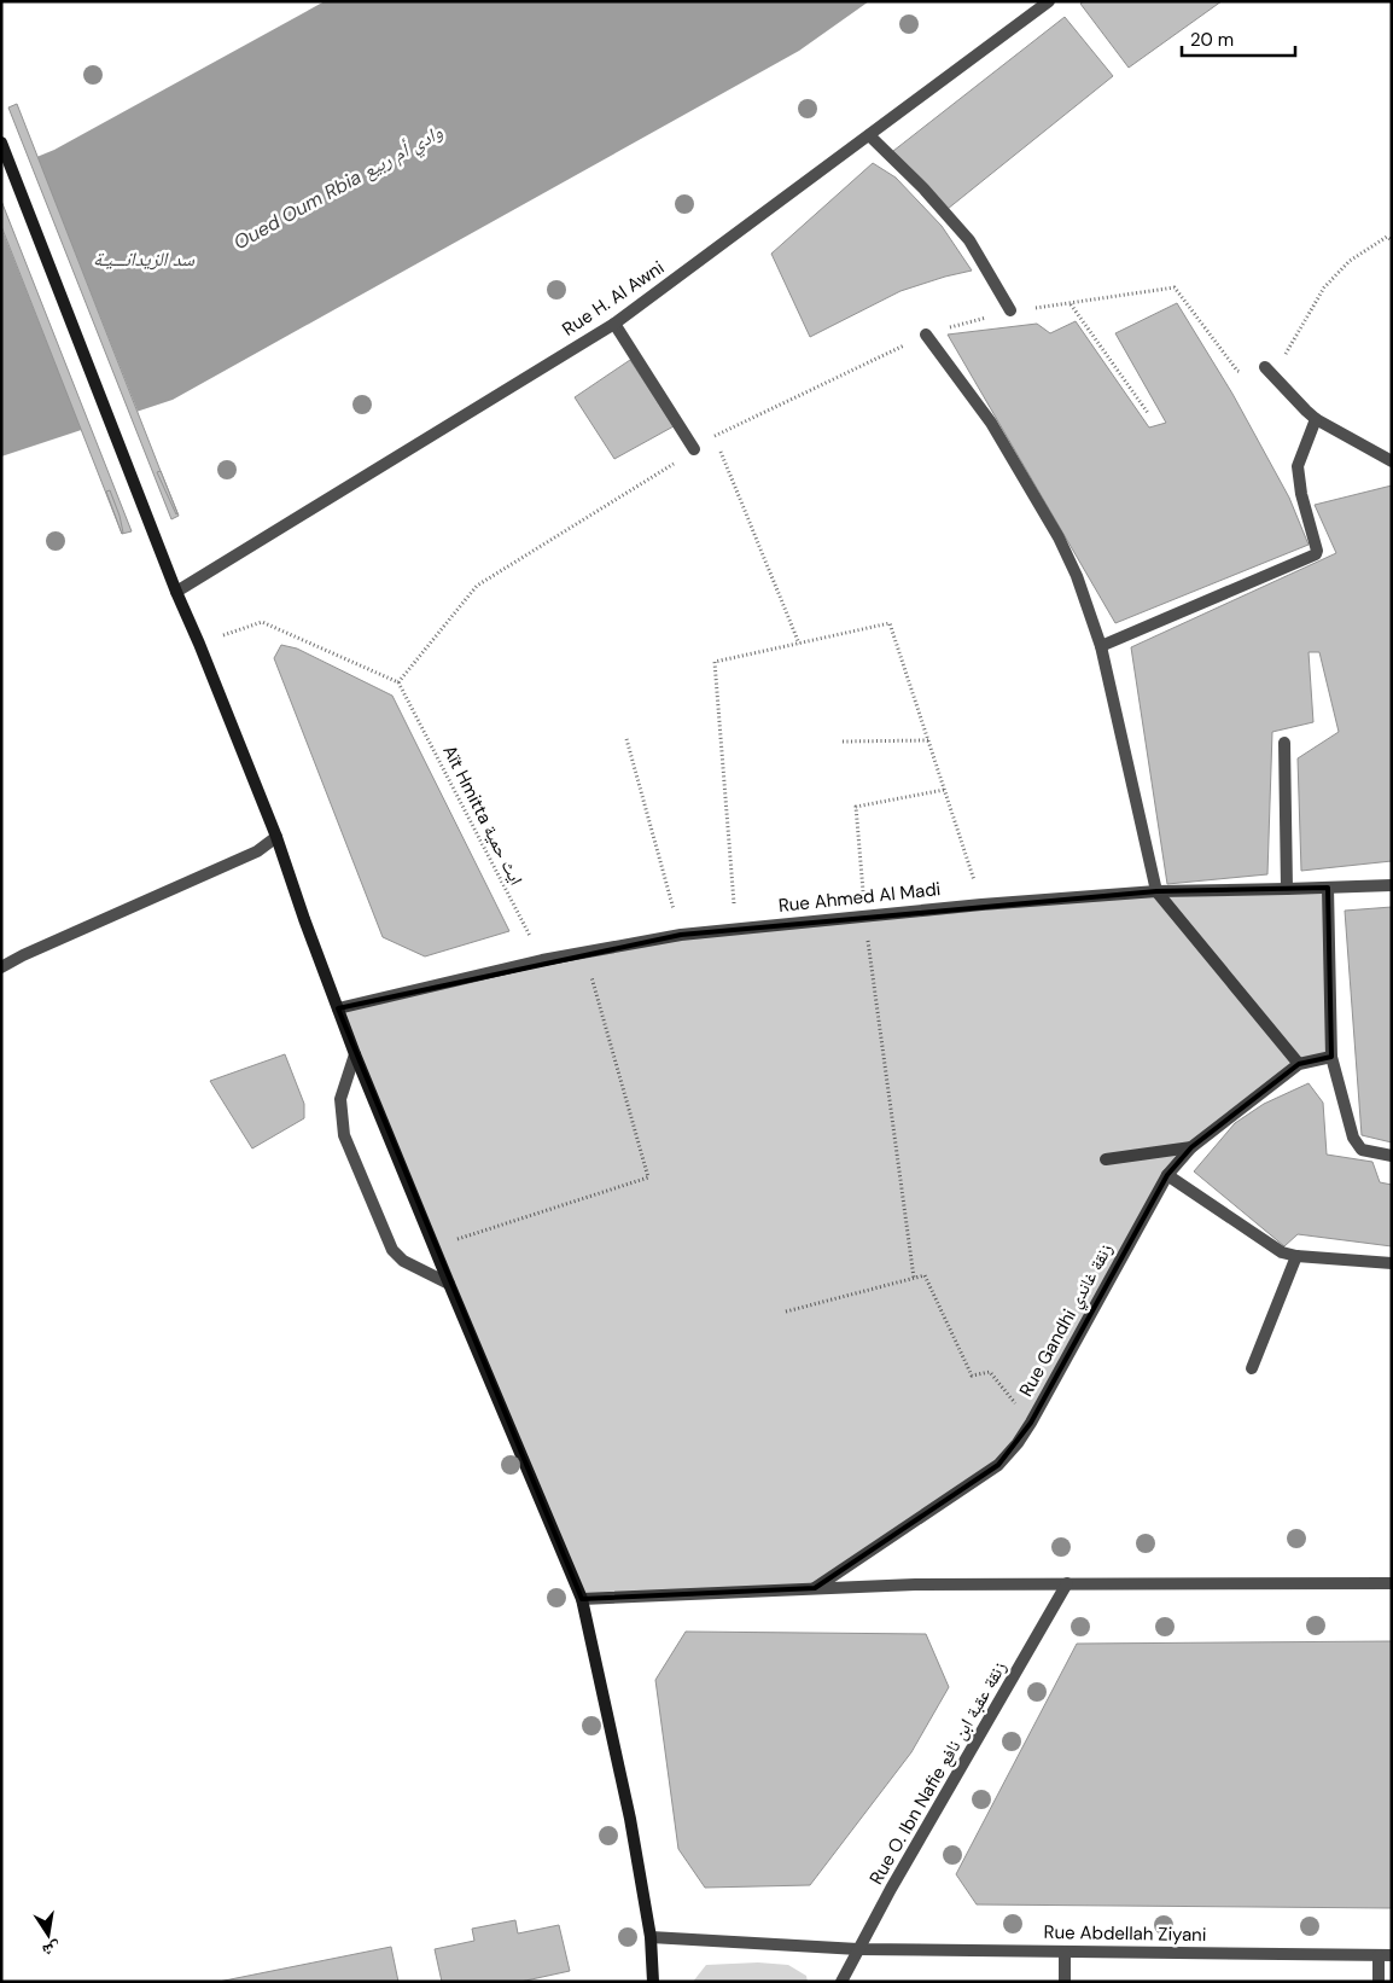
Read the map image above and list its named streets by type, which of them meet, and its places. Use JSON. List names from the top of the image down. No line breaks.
{"streets":{"street":["Rue H. Al Awni","Rue Ahmed Al Madi","Rue Gandhi زنقة غاندي","Rue O. Ibn Nafie زنقة عقبة ابن نافع","Rue Abdellah Ziyani"],"path":["Aït Hmitta ايث حمية"]},"crossings":[["Aït Hmitta ايث حمية","Rue Ahmed Al Madi"],["Rue O. Ibn Nafie زنقة عقبة ابن نافع","Rue Abdellah Ziyani"]],"water":["Oued Oum Rbia وادي أم ربيع","سد الزيدانـــيـة"],"scale_bar":"20 m","north":"bottom"}
